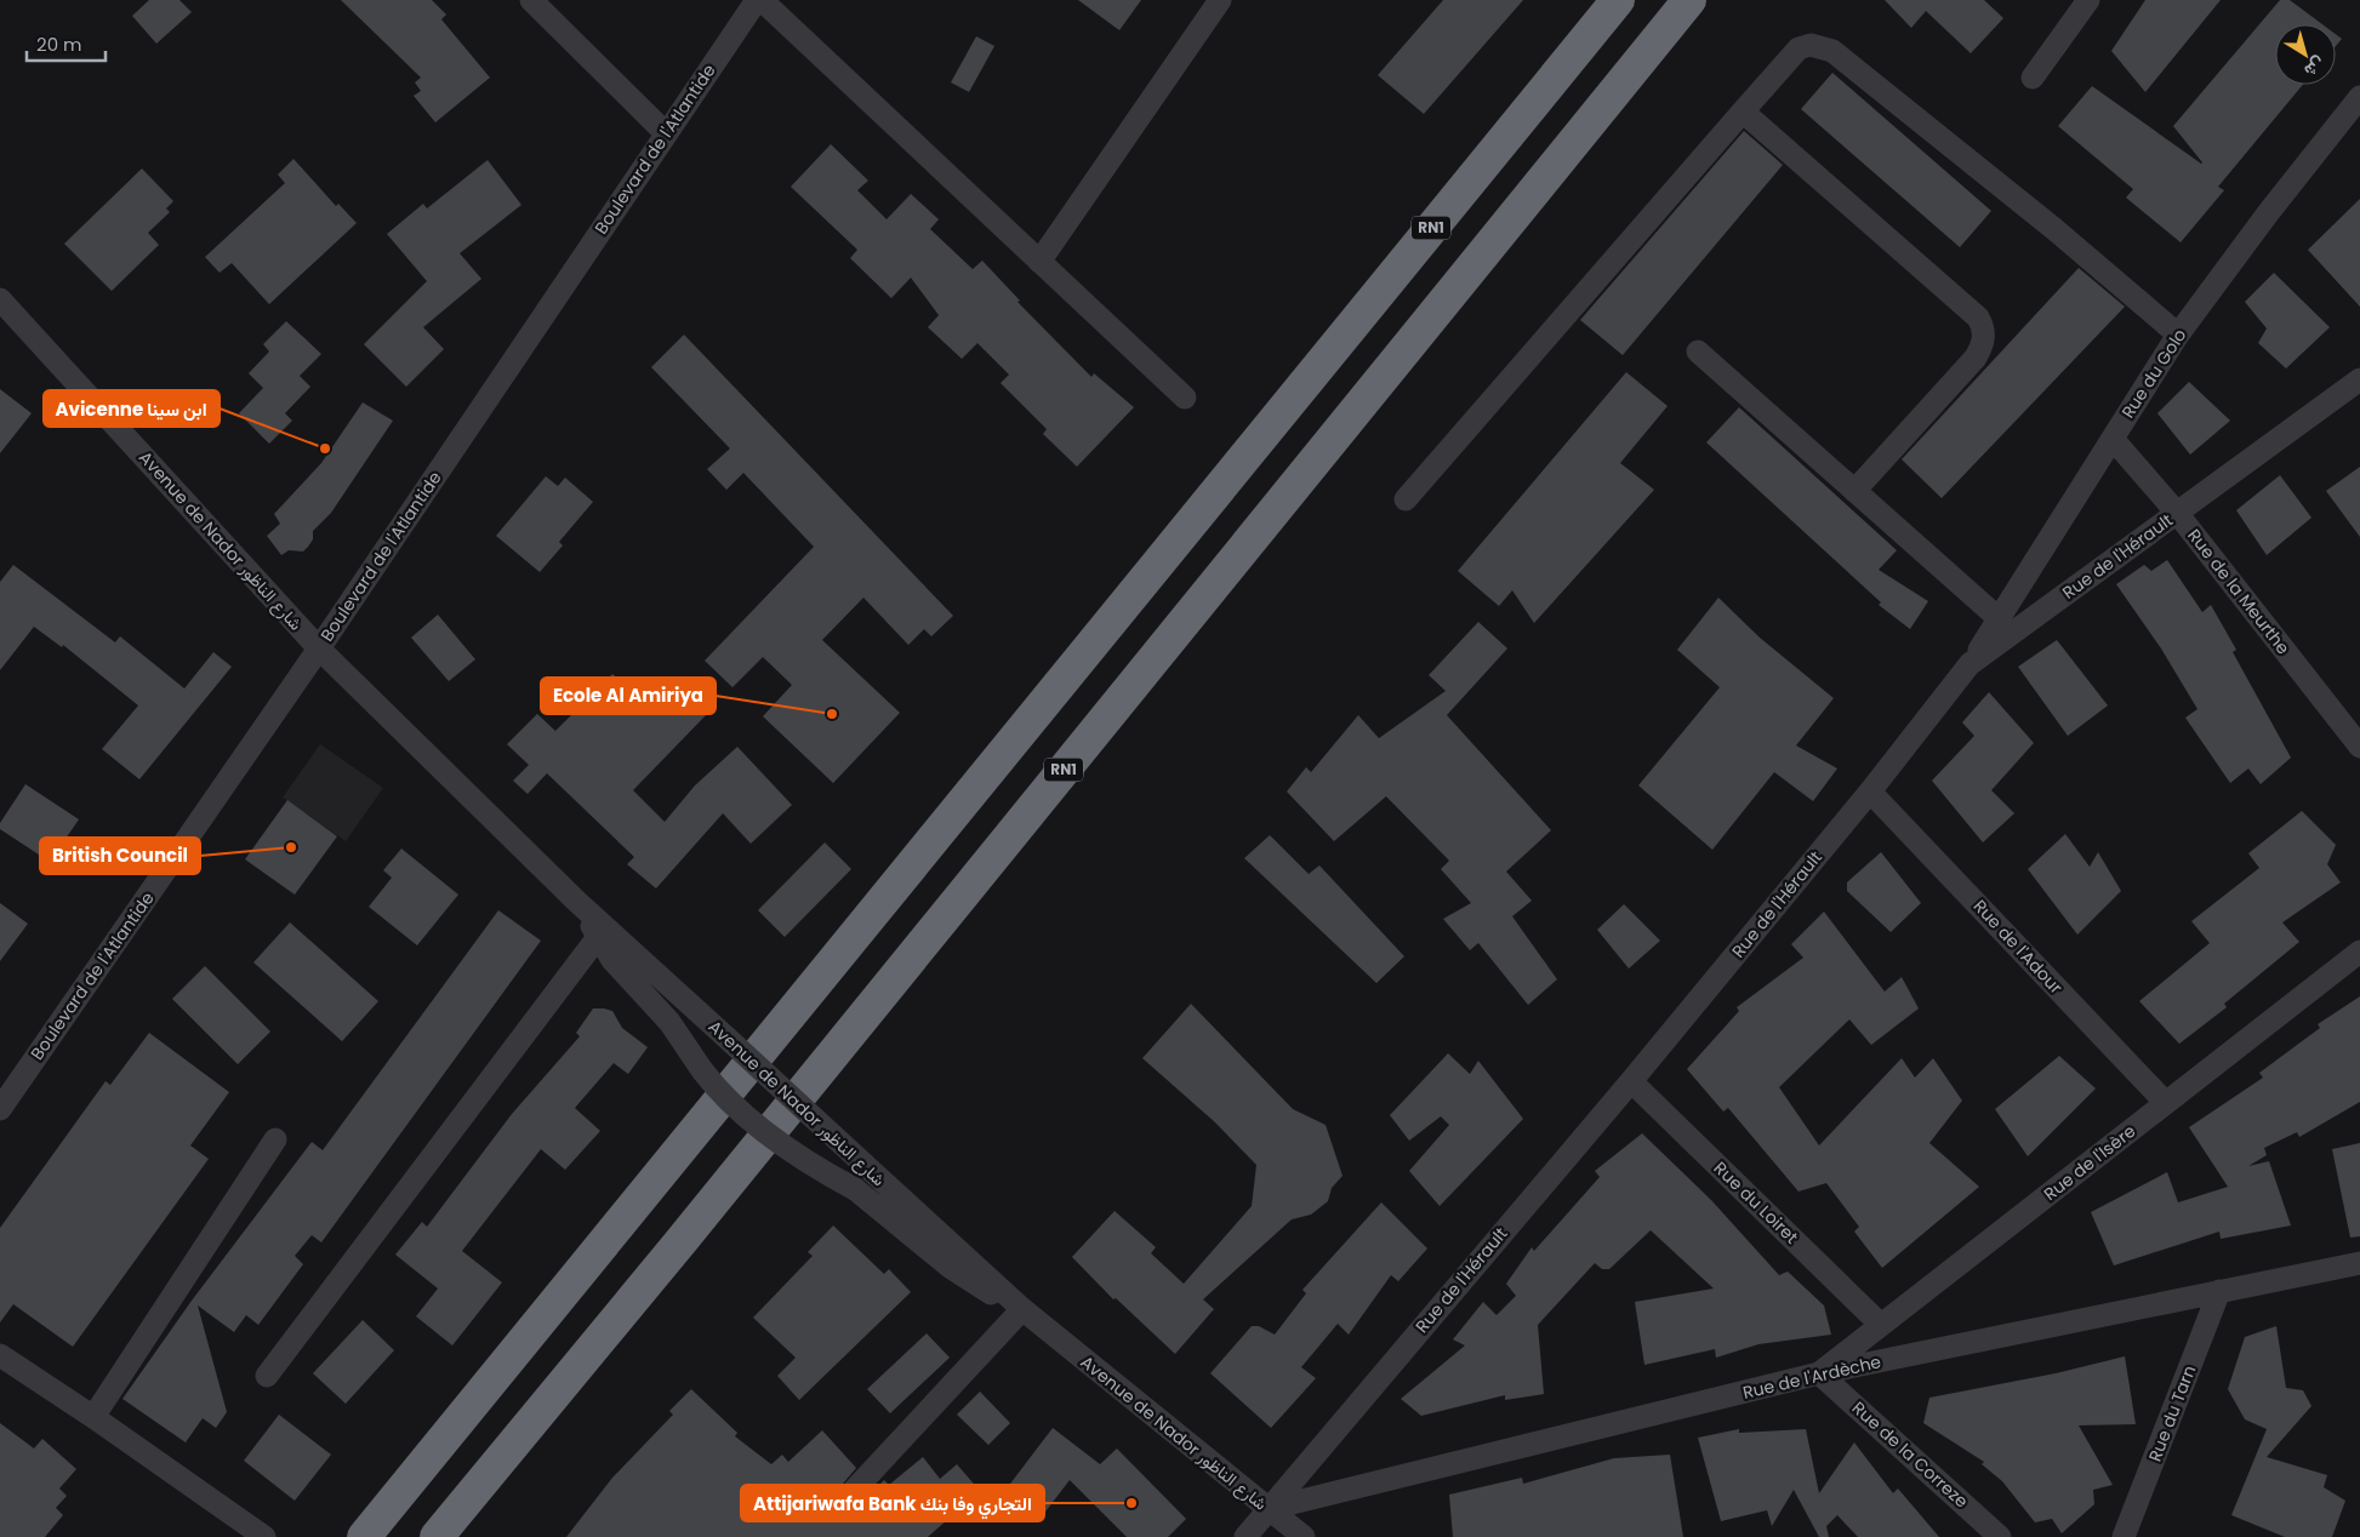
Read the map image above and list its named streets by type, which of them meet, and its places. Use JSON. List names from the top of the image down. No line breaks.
{"streets":{"highway":["RN1"],"street":["Boulevard de l'Atlantide","Rue du Golo","Avenue de Nador شارع الناظور","Rue de l'Hérault","Rue de la Meurthe","Rue de l'Adour","Rue de l'Isère","Rue du Loiret","Rue de l'Ardèche","Rue du Tarn","Rue de la Correze"]},"crossings":[["Boulevard de l'Atlantide","Avenue de Nador شارع الناظور"],["Rue du Golo","Rue de l'Hérault"],["Rue du Golo","Rue de la Meurthe"],["Avenue de Nador شارع الناظور","Rue de l'Hérault"],["Avenue de Nador شارع الناظور","Rue de l'Ardèche"],["Rue de l'Hérault","Rue de la Meurthe"],["Rue de l'Hérault","Rue de l'Adour"],["Rue de l'Hérault","Rue du Loiret"],["Rue de l'Hérault","Rue de l'Ardèche"],["Rue de l'Adour","Rue de l'Isère"],["Rue de l'Isère","Rue du Loiret"],["Rue de l'Isère","Rue de l'Ardèche"],["Rue de l'Isère","Rue de la Correze"],["Rue de l'Ardèche","Rue du Tarn"],["Rue de l'Ardèche","Rue de la Correze"]],"places":["Avicenne ابن سينا","Ecole Al Amiriya","British Council","Attijariwafa Bank التجاري وفا بنك"],"scale_bar":"20 m","north":"bottom right"}
